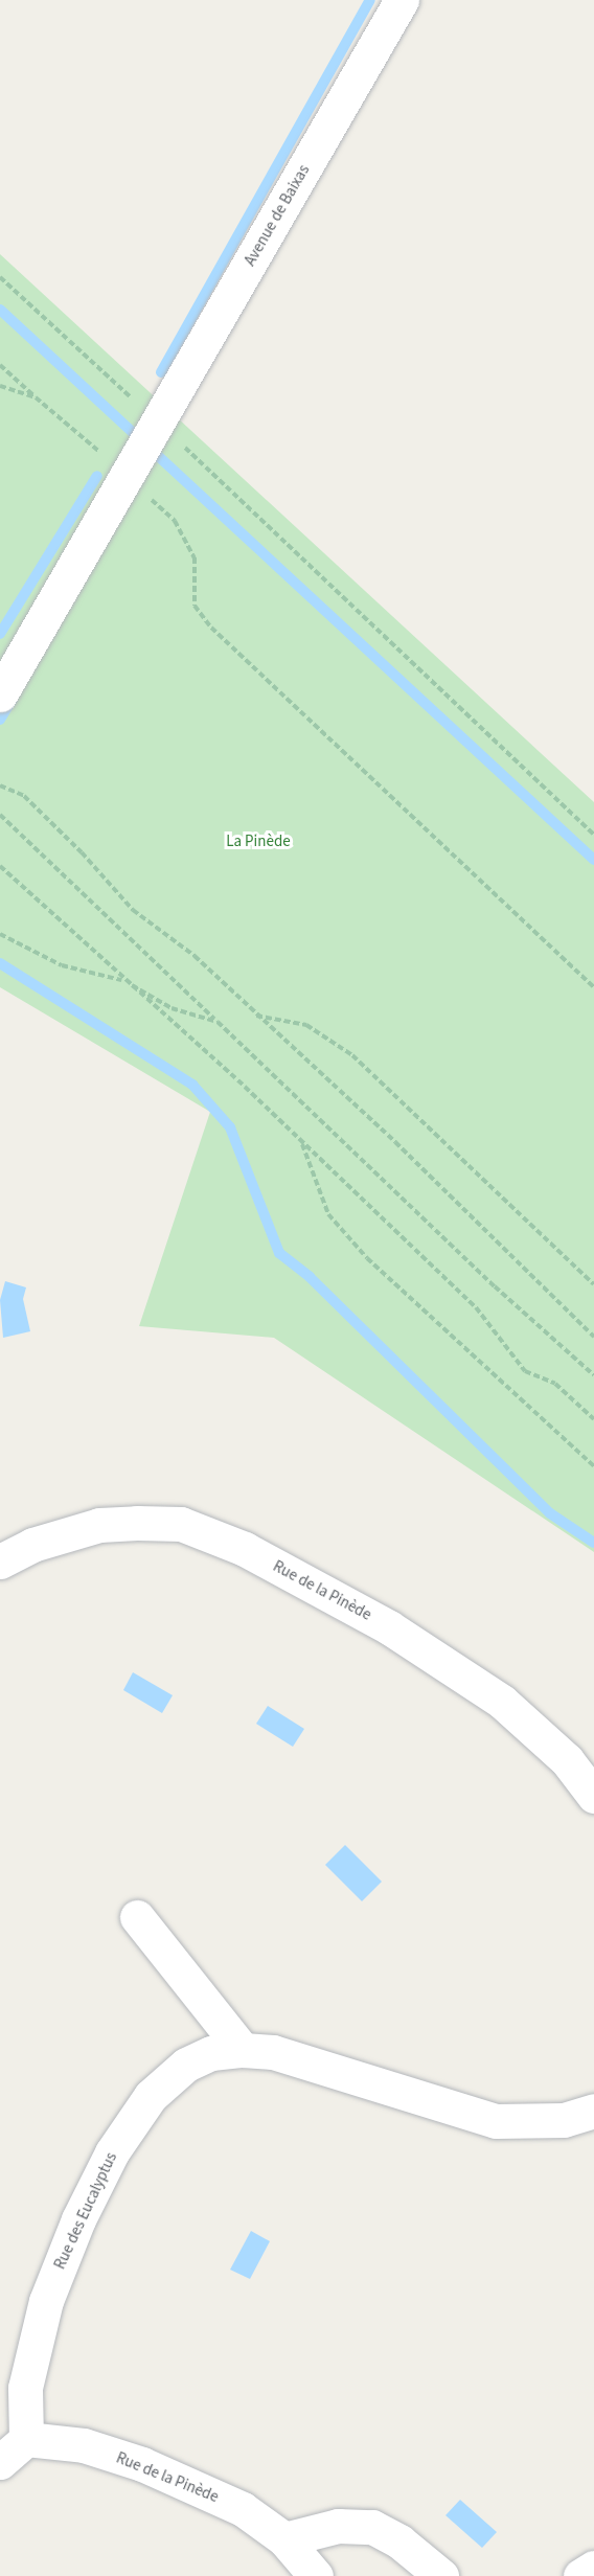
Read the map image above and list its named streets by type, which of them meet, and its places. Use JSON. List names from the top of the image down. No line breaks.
{"streets":{"street":["Avenue de Baixas","Rue de la Pinède","Rue des Eucalyptus"]},"crossings":[["Rue de la Pinède","Rue des Eucalyptus"]],"parks":["La Pinède"]}
